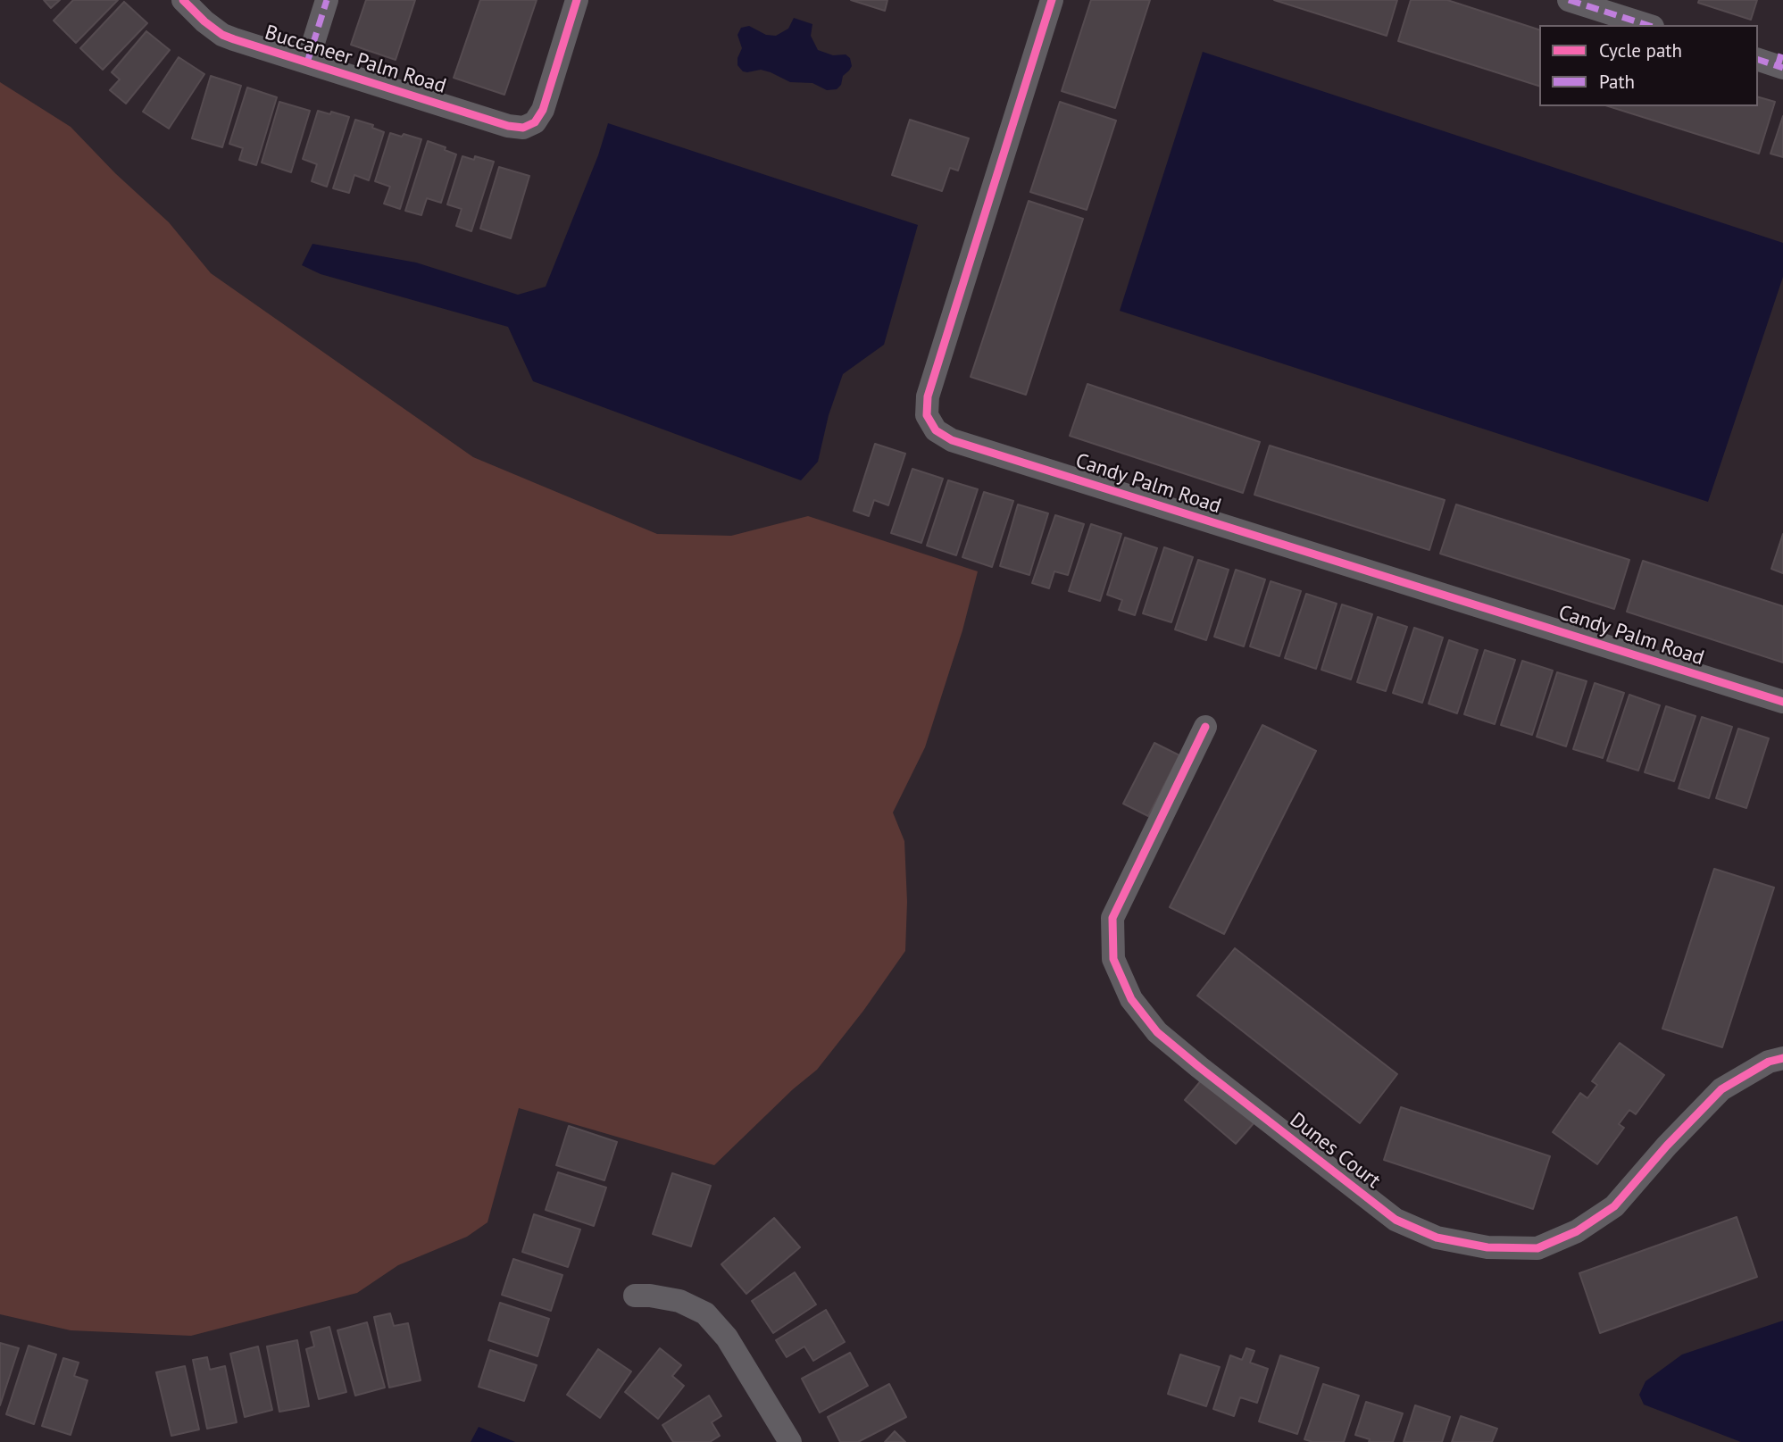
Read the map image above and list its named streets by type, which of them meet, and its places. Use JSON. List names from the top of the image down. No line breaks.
{"streets":{"street":["Buccaneer Palm Road","Candy Palm Road","Dunes Court"]},"legend":["Cycle path","Path"]}
